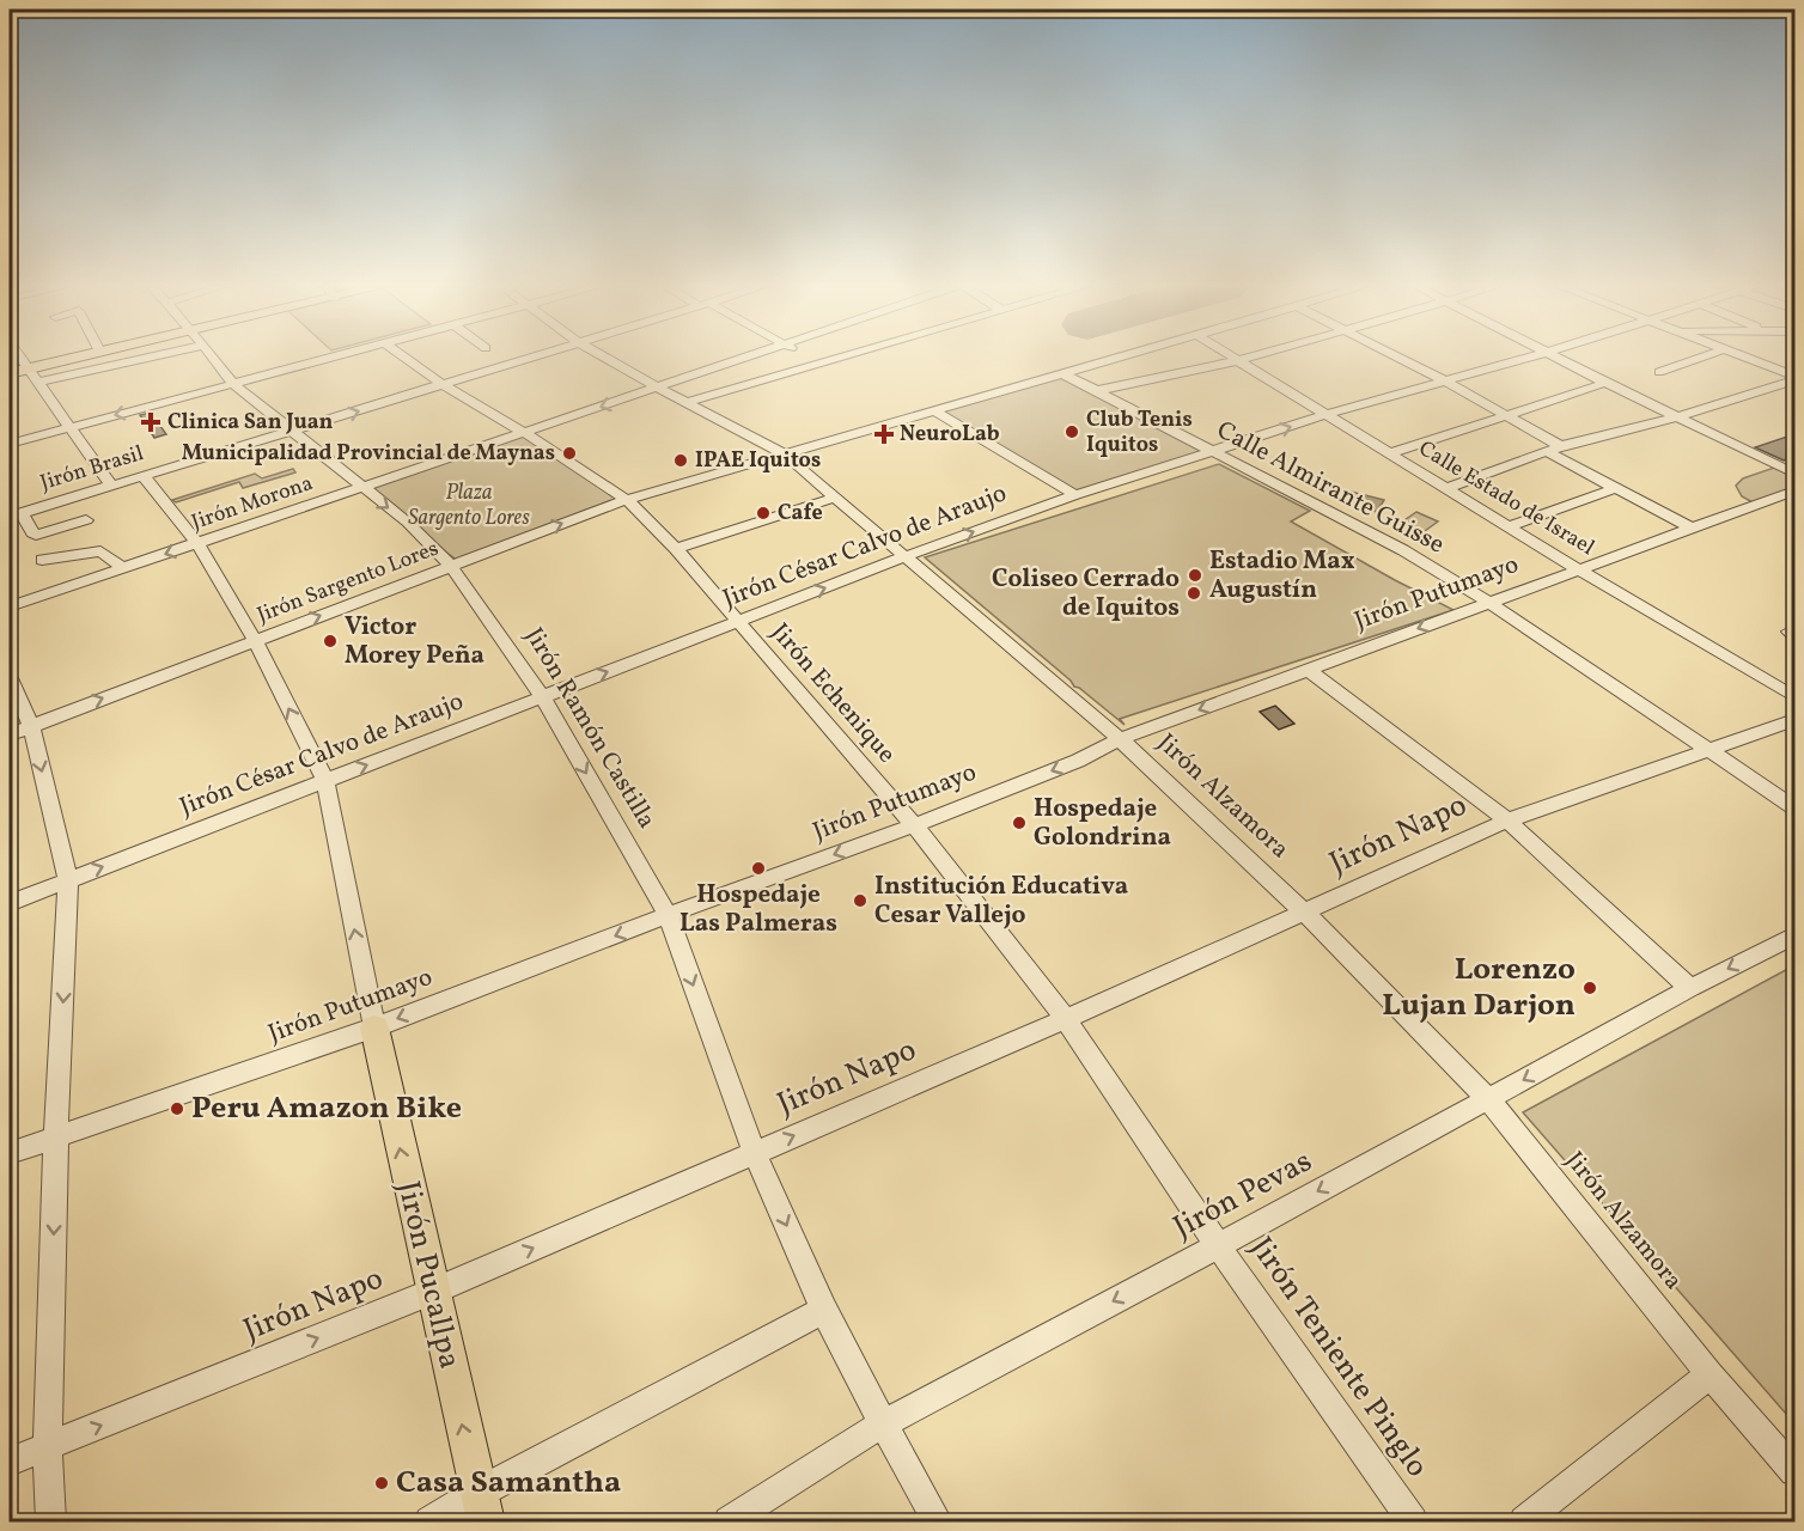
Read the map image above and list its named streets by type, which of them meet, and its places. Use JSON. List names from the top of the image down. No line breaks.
{"streets":{"main road":["Jirón Pucallpa"],"street":["Jirón Brasil","Calle Almirante Guisse","Calle Estado de Israel","Jirón Morona","Jirón César Calvo de Araujo","Jirón Sargento Lores","Jirón Putumayo","Jirón Echenique","Jirón Ramón Castilla","Jirón Alzamora","Jirón Napo","Jirón Pevas","Jirón Teniente Pinglo"]},"crossings":[["Jirón Brasil","Jirón Echenique"],["Jirón Brasil","Jirón Ramón Castilla"],["Calle Almirante Guisse","Jirón César Calvo de Araujo"],["Calle Almirante Guisse","Jirón Sargento Lores"],["Calle Almirante Guisse","Jirón Putumayo"],["Calle Almirante Guisse","Jirón Napo"],["Calle Estado de Israel","Jirón César Calvo de Araujo"],["Calle Estado de Israel","Jirón Putumayo"],["Jirón Morona","Jirón Echenique"],["Jirón Morona","Jirón Ramón Castilla"],["Jirón Morona","Jirón Alzamora"],["Jirón César Calvo de Araujo","Jirón Echenique"],["Jirón César Calvo de Araujo","Jirón Ramón Castilla"],["Jirón César Calvo de Araujo","Jirón Alzamora"],["Jirón Sargento Lores","Jirón Echenique"],["Jirón Sargento Lores","Jirón Ramón Castilla"],["Jirón Sargento Lores","Jirón Alzamora"],["Jirón Putumayo","Jirón Echenique"],["Jirón Putumayo","Jirón Ramón Castilla"],["Jirón Putumayo","Jirón Alzamora"],["Jirón Putumayo","Jirón Pucallpa"],["Jirón Echenique","Jirón Napo"],["Jirón Echenique","Jirón Teniente Pinglo"],["Jirón Ramón Castilla","Jirón Napo"],["Jirón Ramón Castilla","Jirón Pevas"],["Jirón Alzamora","Jirón Napo"],["Jirón Alzamora","Jirón Pevas"],["Jirón Napo","Jirón Pucallpa"],["Jirón Napo","Jirón Teniente Pinglo"],["Jirón Pevas","Jirón Teniente Pinglo"]],"one_way":["Jirón César Calvo de Araujo","Jirón Sargento Lores","Jirón Putumayo","Jirón Ramón Castilla","Jirón Napo","Jirón Pevas","Jirón Pucallpa"],"parks":["Plaza Sargento Lores"],"places":{"health":["Clinica San Juan","NeuroLab"],"other":["Club Tenis Iquitos","Municipalidad Provincial de Maynas","IPAE Iquitos","Cafe","Estadio Max Augustín","Coliseo Cerrado de Iquitos","Victor Morey Peña","Hospedaje Golondrina","Hospedaje Las Palmeras","Institución Educativa Cesar Vallejo","Lorenzo Lujan Darjon","Peru Amazon Bike","Casa Samantha"]}}
